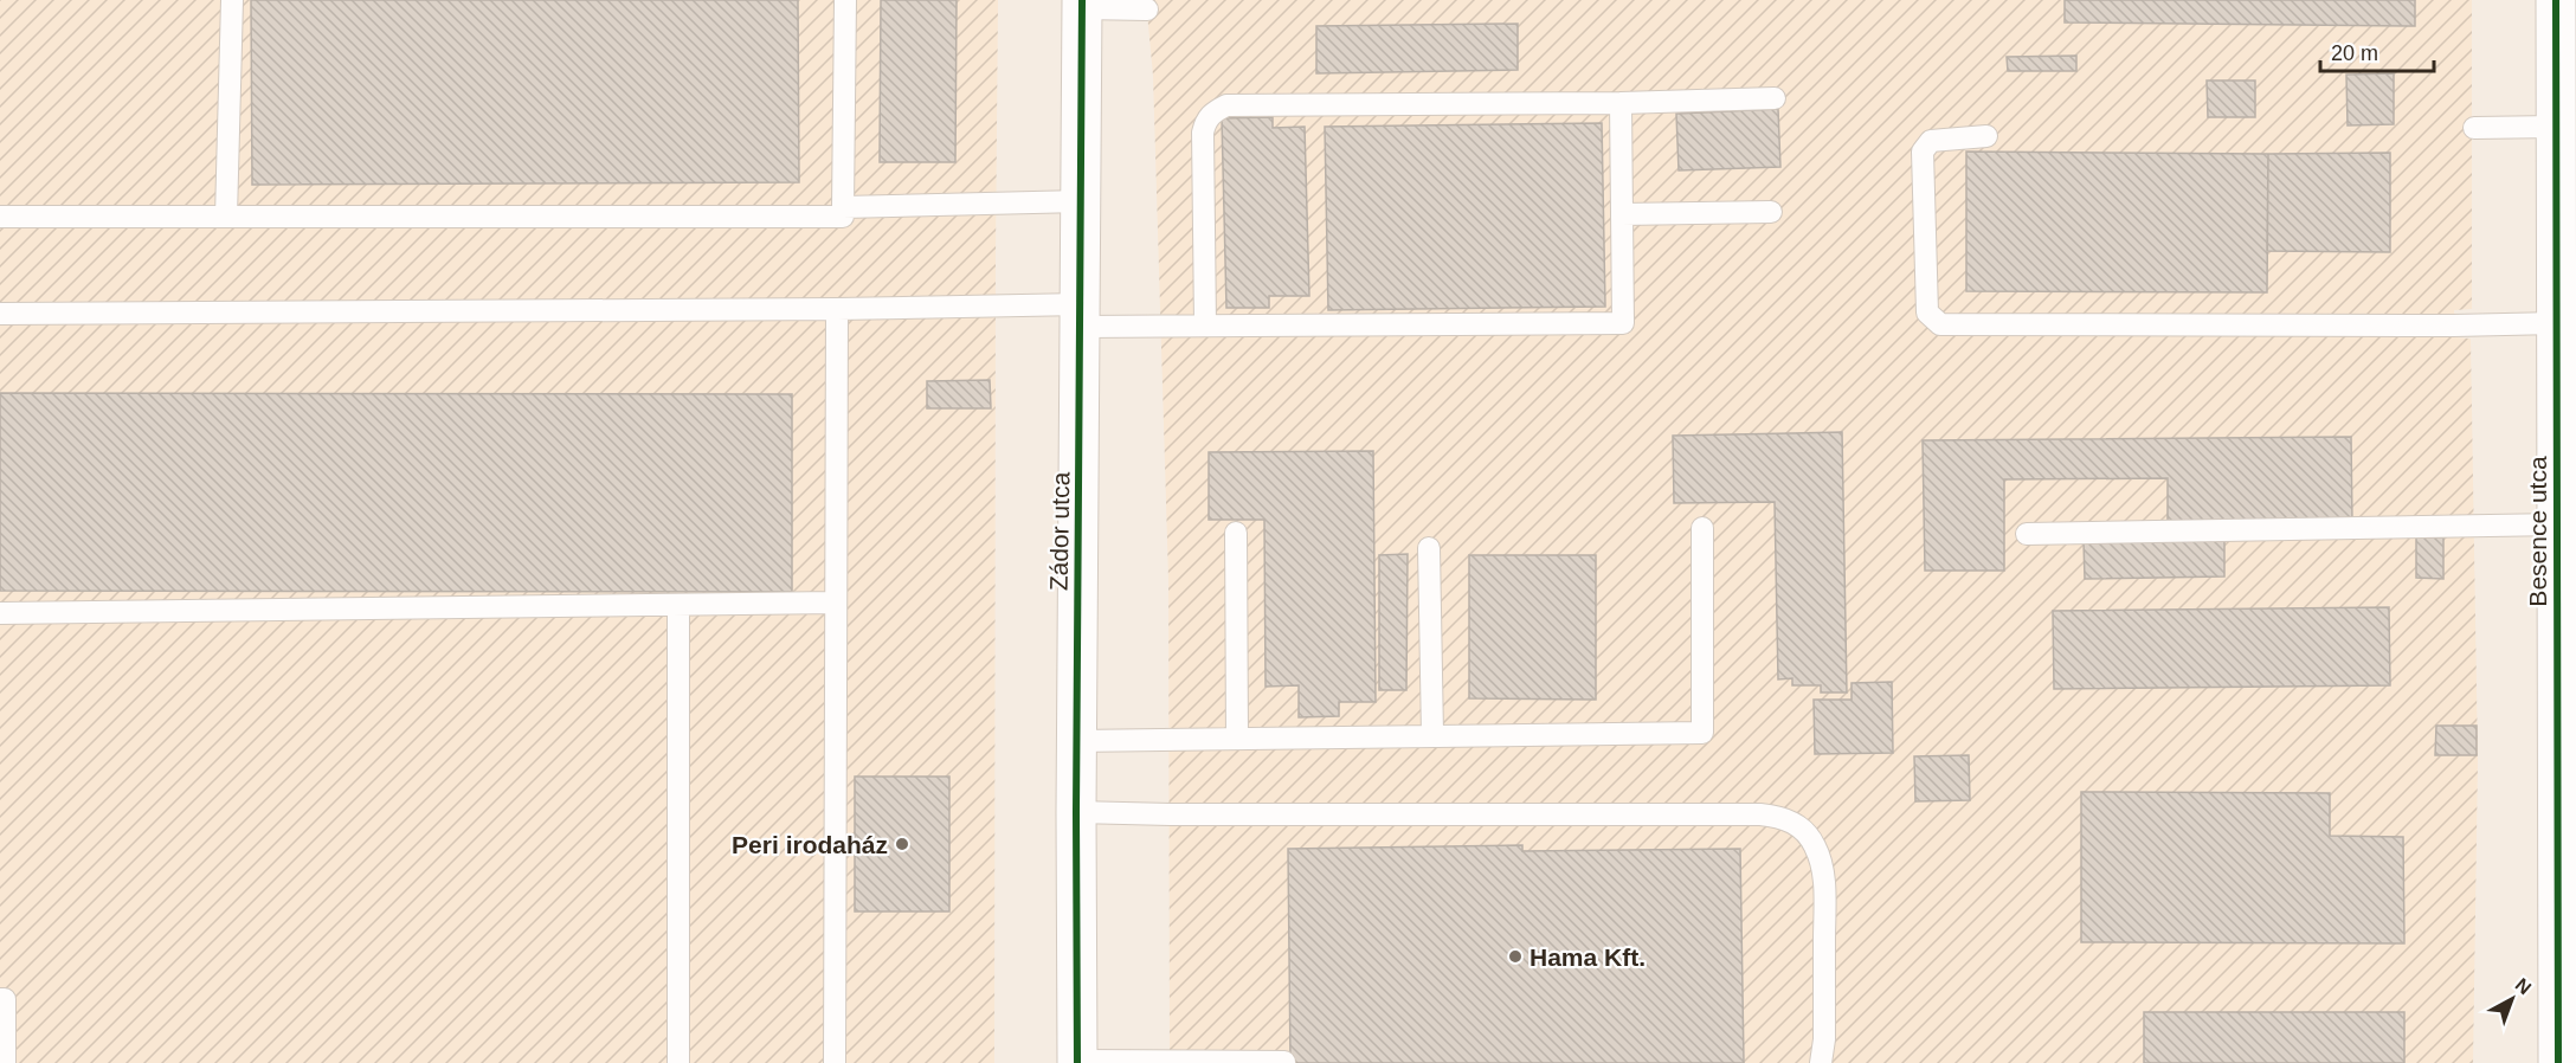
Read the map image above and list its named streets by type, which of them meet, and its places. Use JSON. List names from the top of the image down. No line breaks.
{"streets":{"street":["Zádor utca","Besence utca"]},"places":["Peri irodaház","Hama Kft."],"scale_bar":"20 m","north":"top right"}
